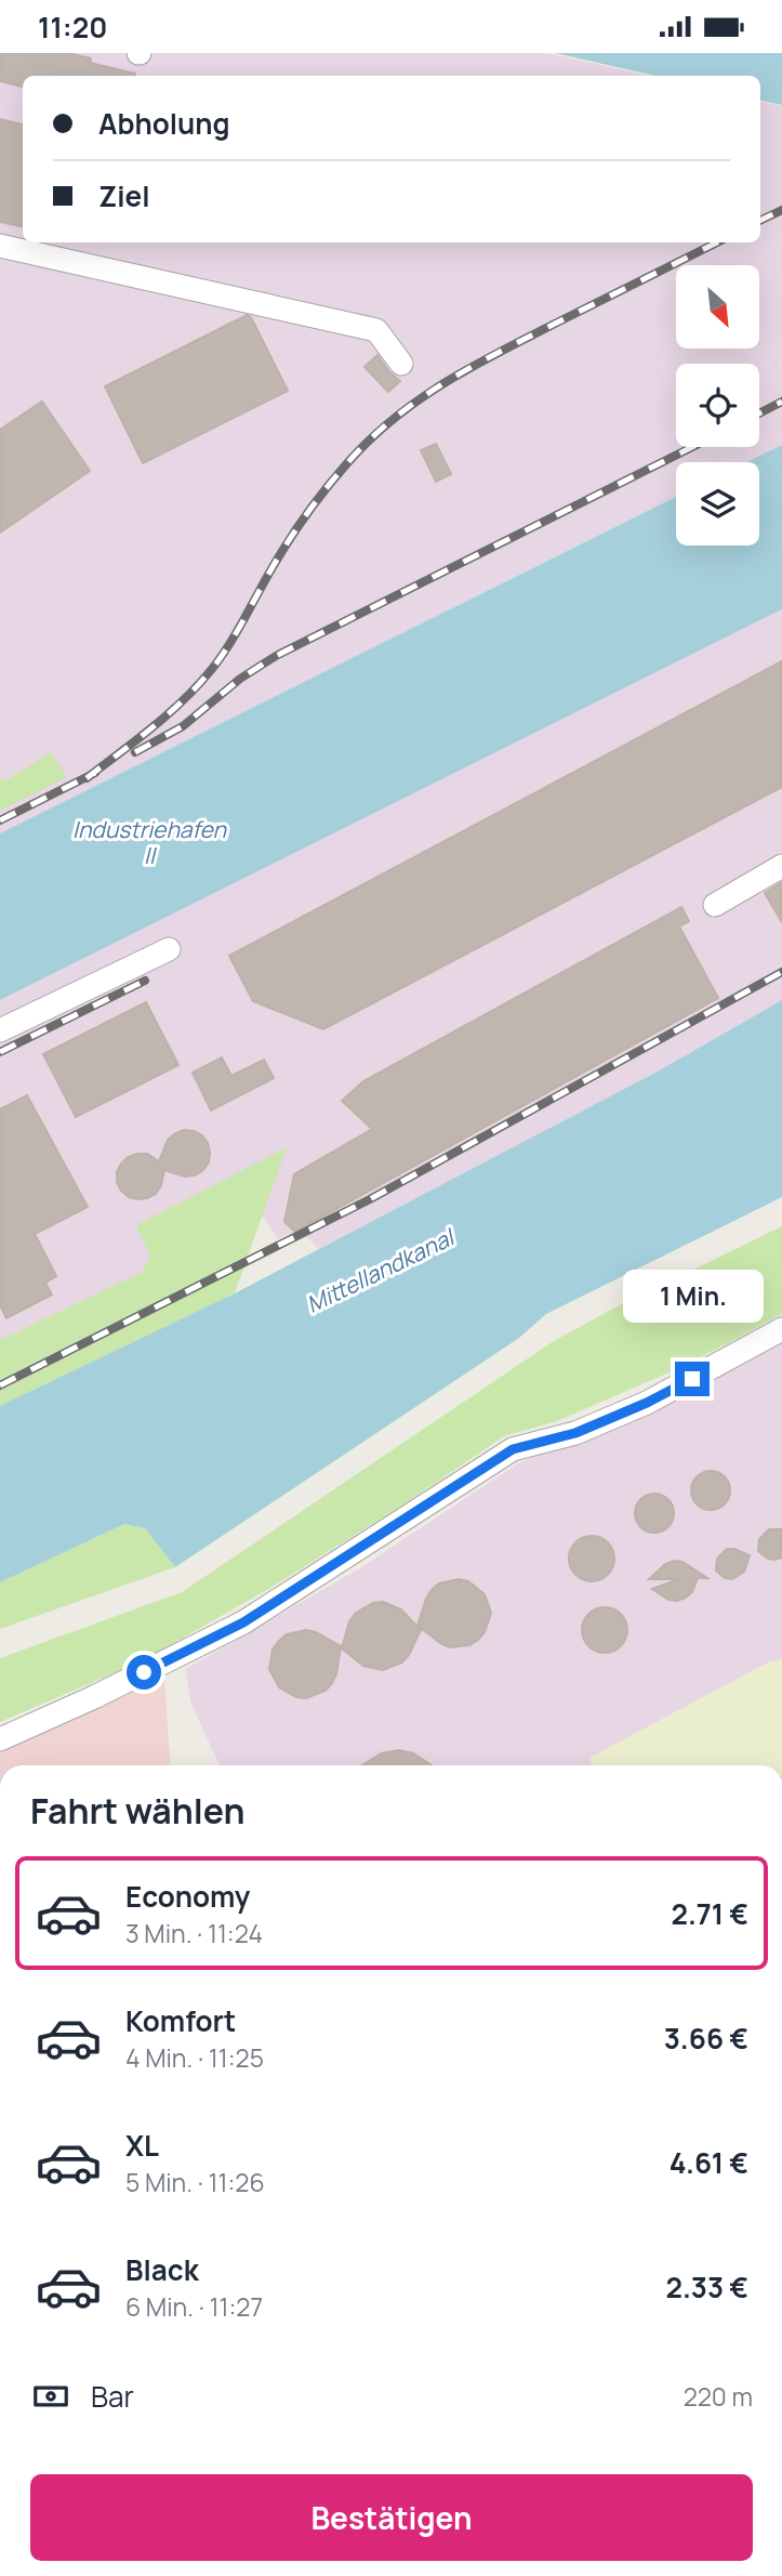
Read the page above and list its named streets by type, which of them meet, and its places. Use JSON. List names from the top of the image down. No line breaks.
{"water":["Industriehafen II","Mittellandkanal"],"north":"bottom right","page":{"status":"11:20","banner":["Abholung","Ziel"],"bubble":"1 Min.","heading":"Fahrt wählen","list":[{"name":"Economy","note":"3 Min. · 11:24","value":"2.71 €"},{"name":"Komfort","note":"4 Min. · 11:25","value":"3.66 €"},{"name":"XL","note":"5 Min. · 11:26","value":"4.61 €"},{"name":"Black","note":"6 Min. · 11:27","value":"2.33 €"}],"pay":["Bar","220 m"],"buttons":"Bestätigen"}}
